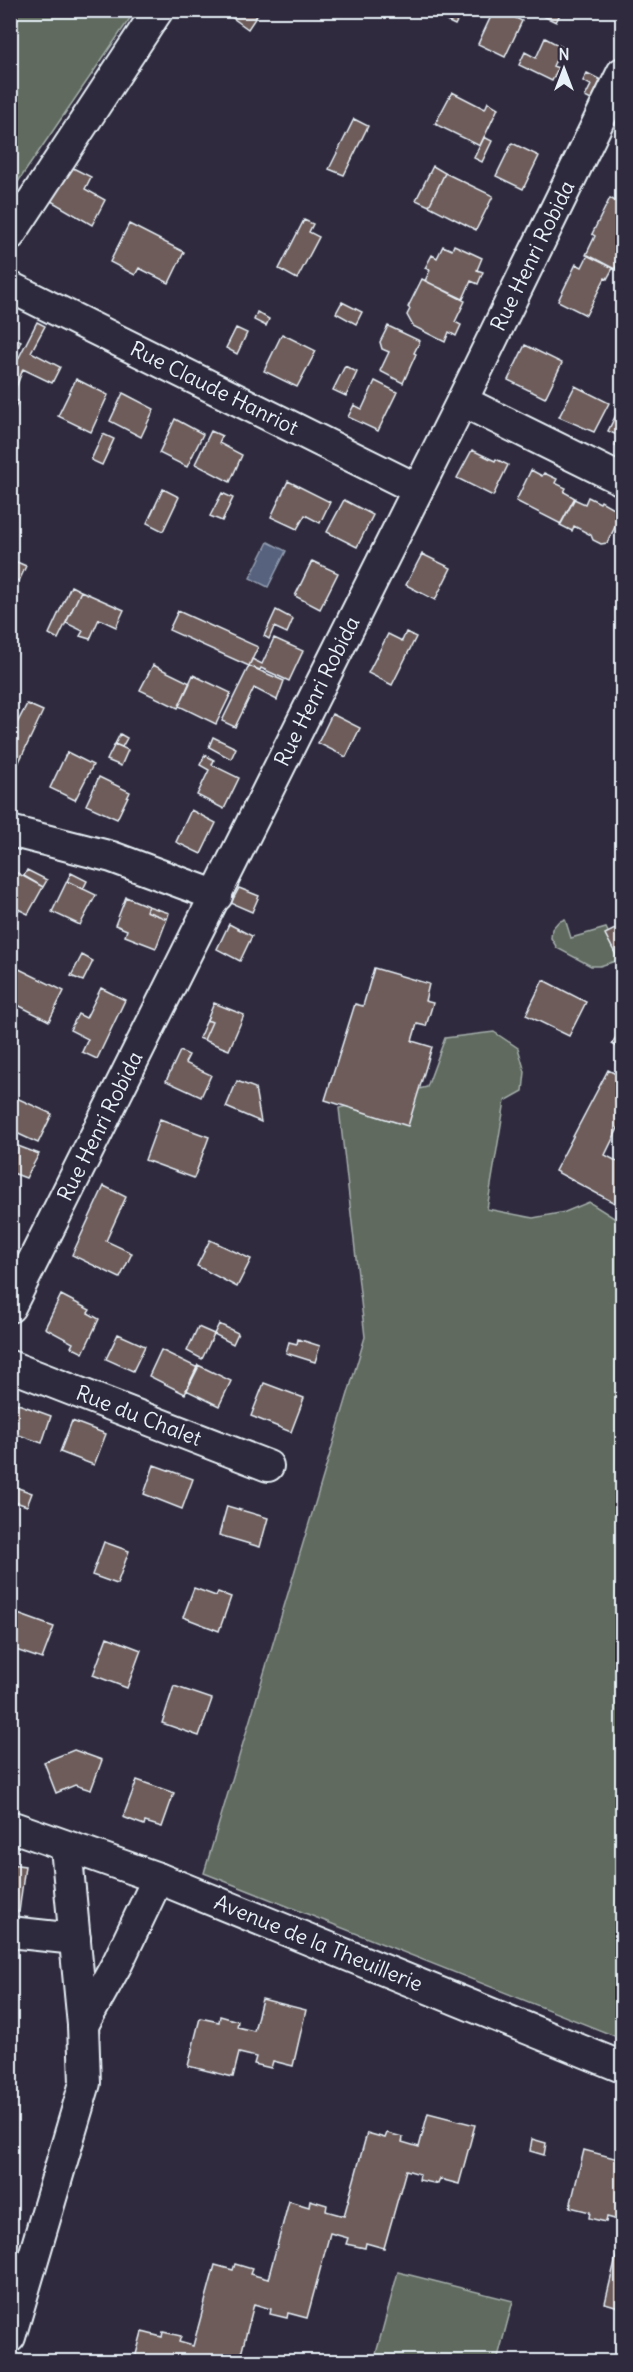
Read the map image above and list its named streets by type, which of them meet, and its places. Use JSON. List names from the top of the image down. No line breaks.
{"streets":{"street":["Rue Henri Robida","Rue Claude Hanriot","Rue du Chalet","Avenue de la Theuillerie"]},"crossings":[["Rue Henri Robida","Rue Claude Hanriot"]],"north":"top"}
